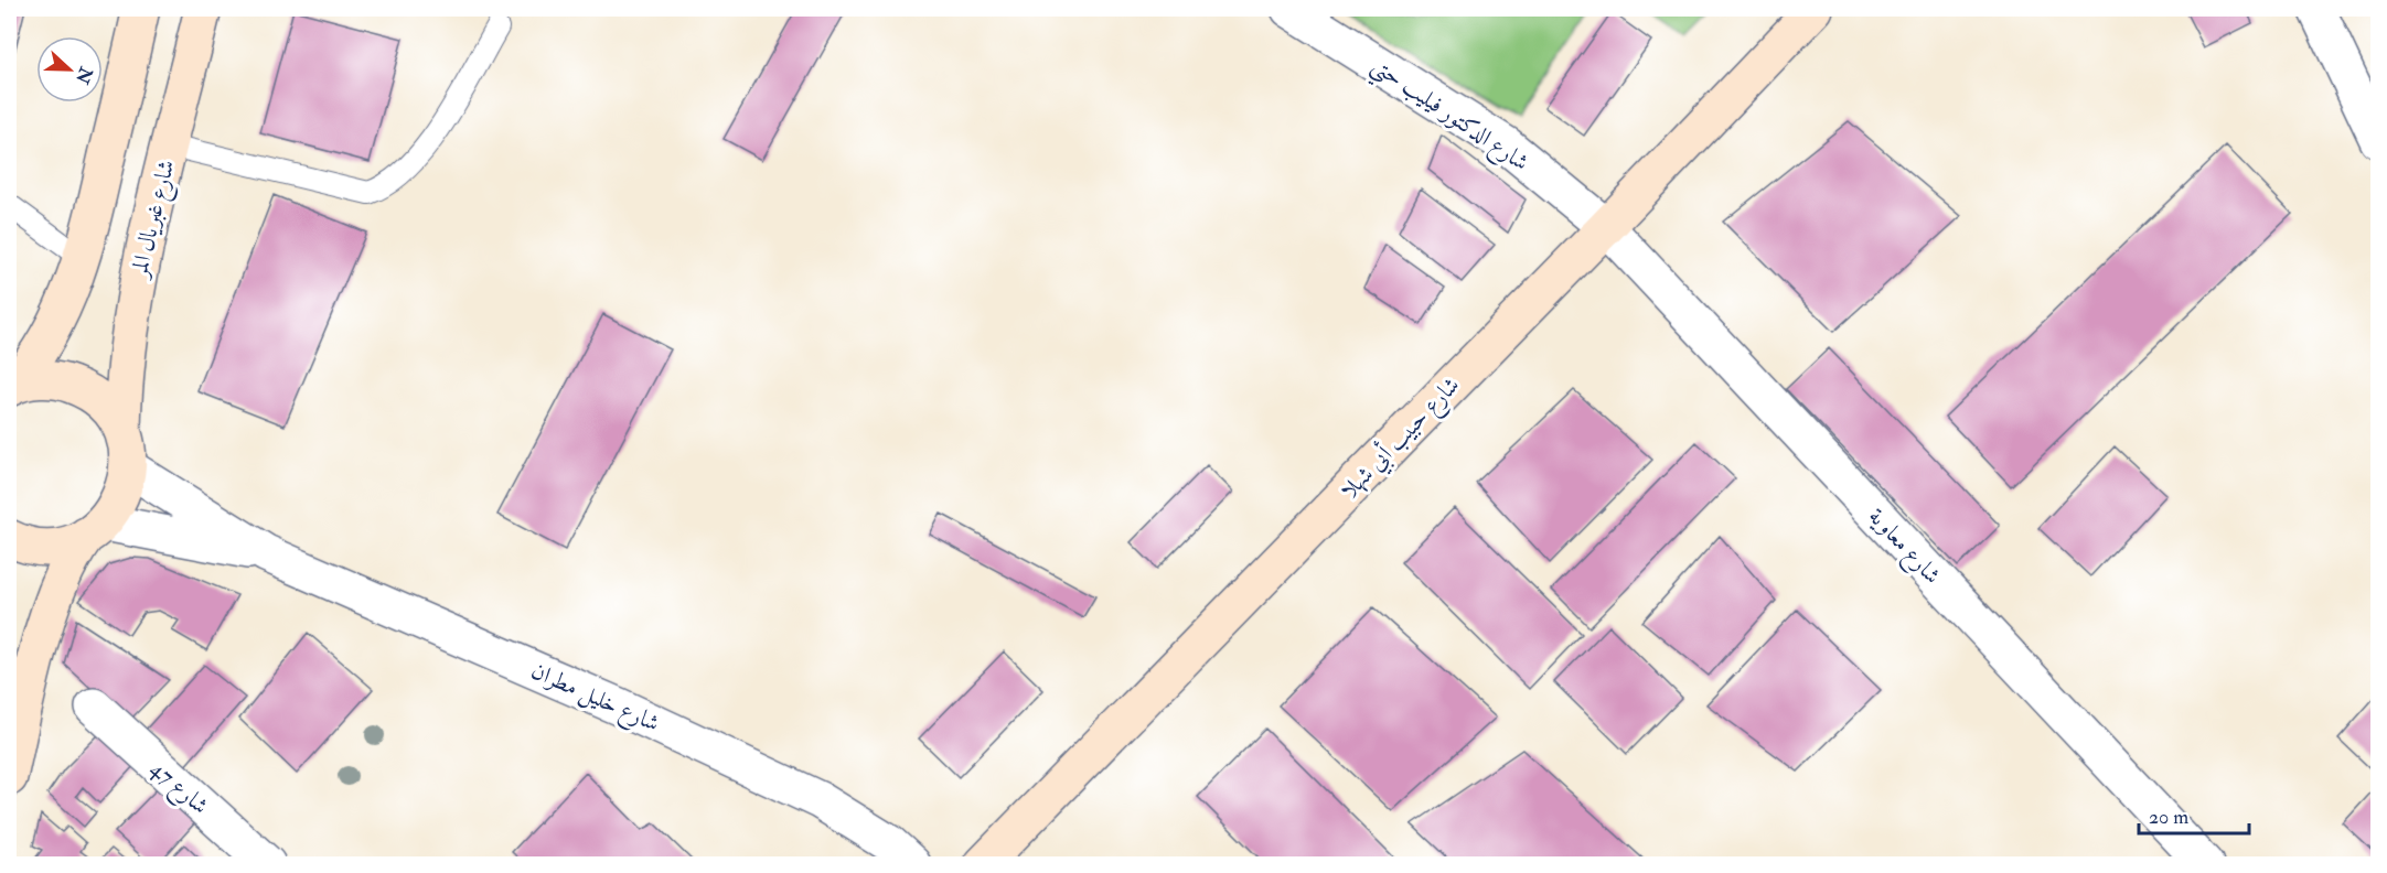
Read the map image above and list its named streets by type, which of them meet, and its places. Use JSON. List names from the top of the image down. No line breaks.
{"streets":{"main road":["شارع غبريال المر","شارع حبيب أبي شهلا"],"street":["شارع الدكتور فيليب حتي","شارع معاوية","شارع خليل مطران","شارع 47"]},"crossings":[["شارع الدكتور فيليب حتي","شارع حبيب أبي شهلا"],["شارع الدكتور فيليب حتي","شارع معاوية"],["شارع غبريال المر","شارع خليل مطران"],["شارع حبيب أبي شهلا","شارع معاوية"]],"scale_bar":"20 m","north":"right"}
